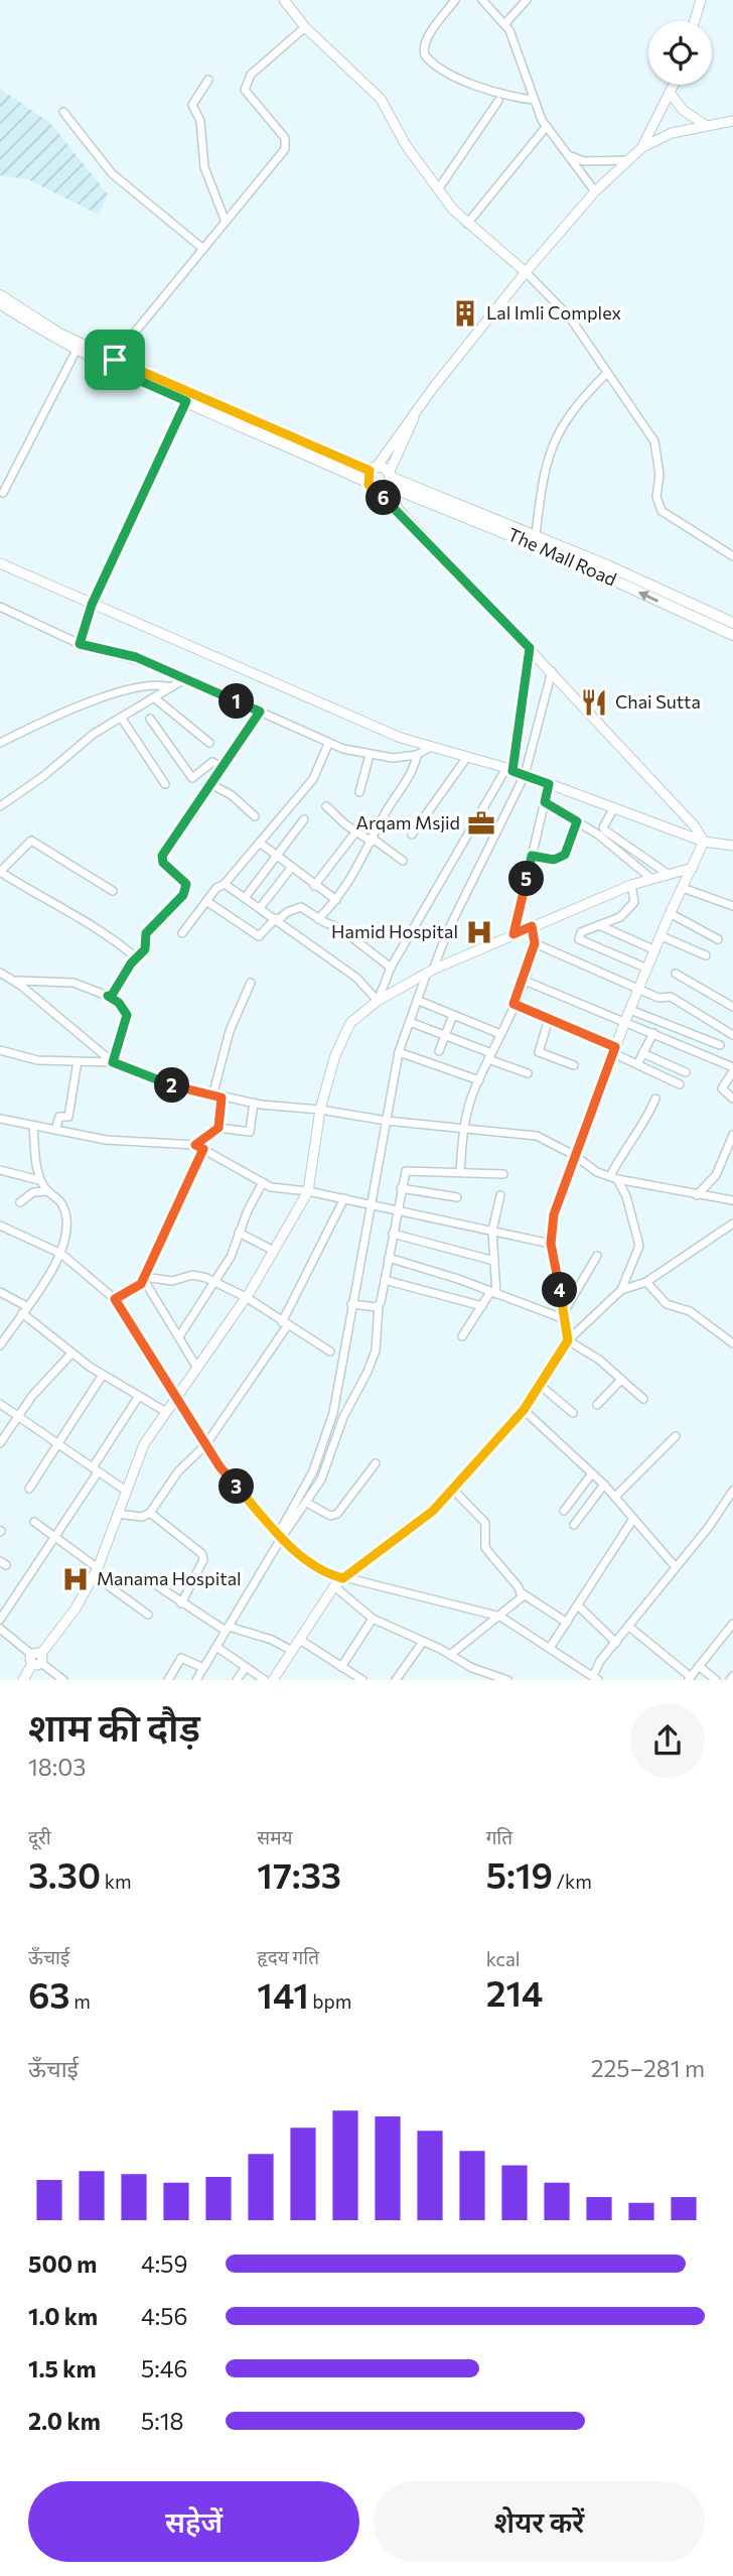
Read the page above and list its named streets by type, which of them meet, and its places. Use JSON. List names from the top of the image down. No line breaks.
{"streets":{"main road":["The Mall Road"]},"places":{"building":["Lal Imli Complex"],"restaurant":["Chai Sutta"],"office":["Arqam Msjid"],"hospital":["Hamid Hospital","Manama Hospital"]},"page":{"pins":["6","1","5","2","4","3"],"heading":["शाम की दौड़","18:03"],"stats":[["दूरी","3.30 km"],["समय","17:33"],["गति","5:19 /km"],["ऊँचाई","63 m"],["हृदय गति","141 bpm"],["kcal","214"]],"chart":["ऊँचाई","225–281 m"],"list":[{"name":"500 m","note":"4:59"},{"name":"1.0 km","note":"4:56"},{"name":"1.5 km","note":"5:46"},{"name":"2.0 km","note":"5:18"}],"buttons":["सहेजें","शेयर करें"]}}
